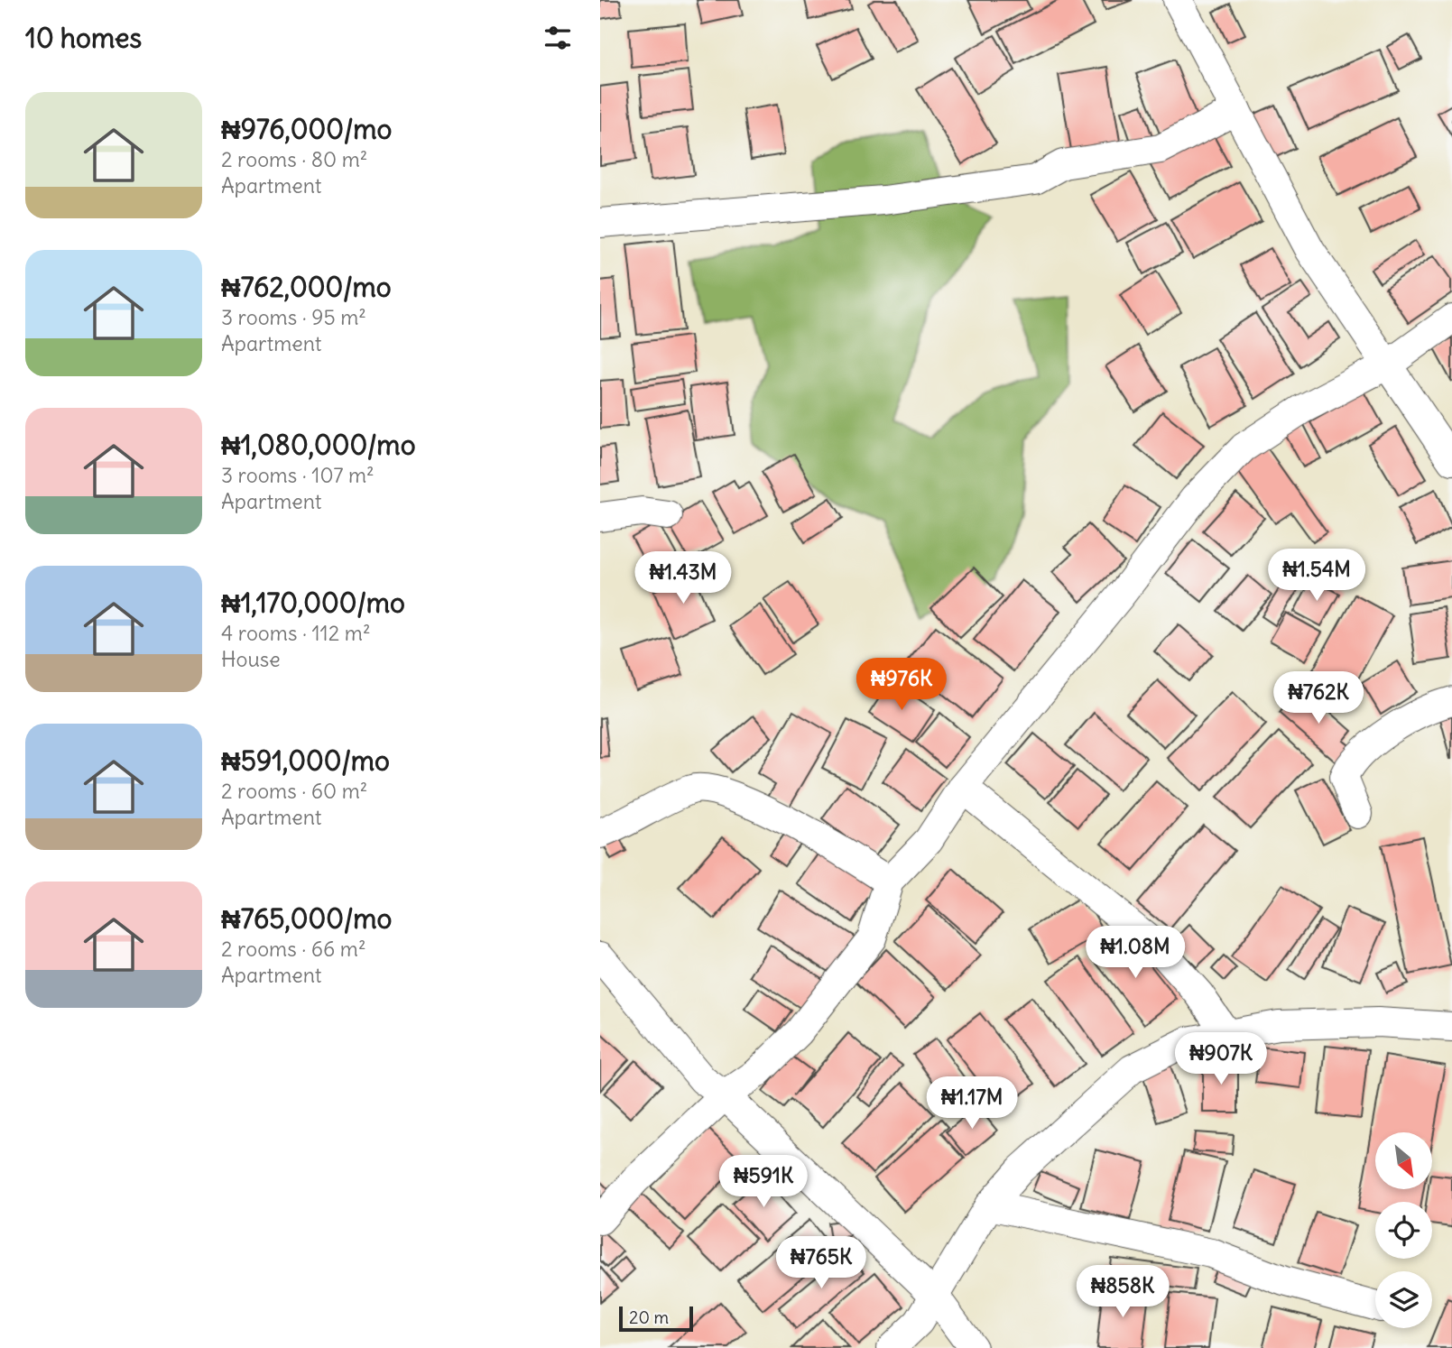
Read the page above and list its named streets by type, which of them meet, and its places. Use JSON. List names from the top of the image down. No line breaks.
{"scale_bar":"20 m","north":"bottom right","page":{"heading":"10 homes","list":[{"name":"₦976,000/mo","note":"2 rooms · 80 m² · Apartment"},{"name":"₦762,000/mo","note":"3 rooms · 95 m² · Apartment"},{"name":"₦1,080,000/mo","note":"3 rooms · 107 m² · Apartment"},{"name":"₦1,170,000/mo","note":"4 rooms · 112 m² · House"},{"name":"₦591,000/mo","note":"2 rooms · 60 m² · Apartment"},{"name":"₦765,000/mo","note":"2 rooms · 66 m² · Apartment"}],"price":["₦1.54M","₦1.43M","₦976K","₦762K","₦1.08M","₦907K","₦1.17M","₦591K","₦765K","₦858K"],"scale":"20 m"}}
